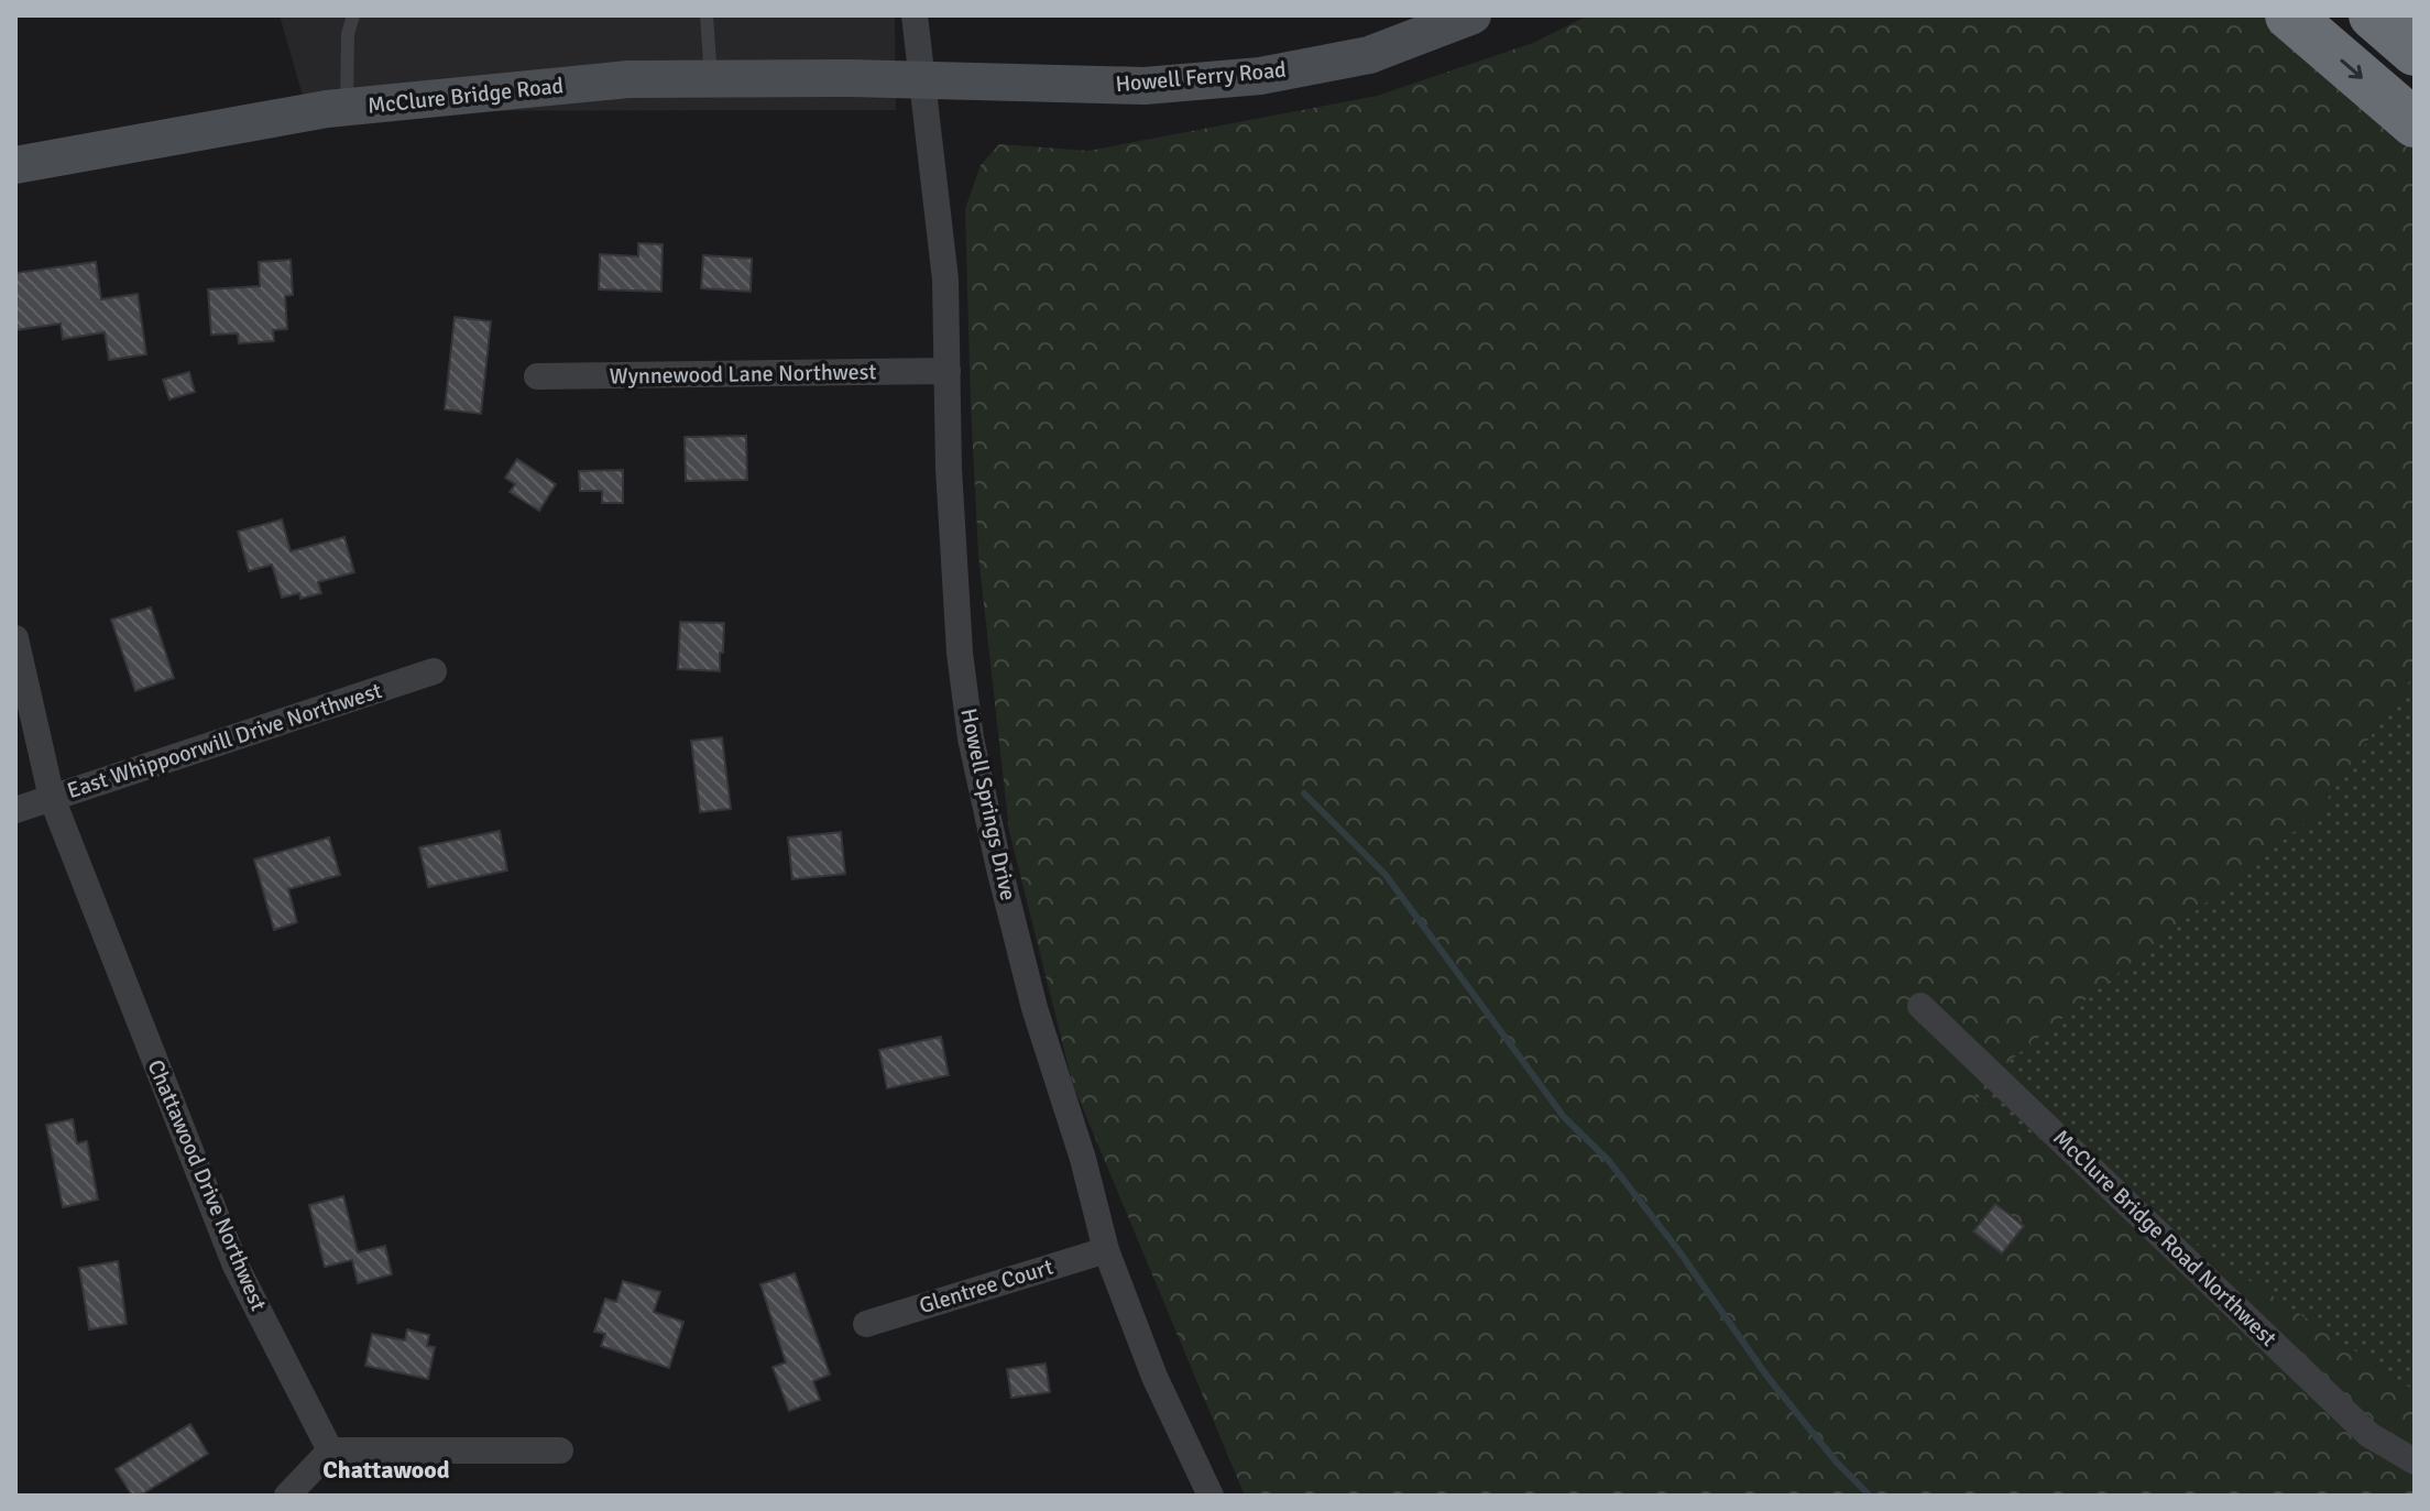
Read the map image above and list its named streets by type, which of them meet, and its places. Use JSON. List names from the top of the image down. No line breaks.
{"streets":{"street":["Howell Ferry Road","McClure Bridge Road","Wynnewood Lane Northwest","East Whippoorwill Drive Northwest","Howell Springs Drive","Chattawood Drive Northwest","McClure Bridge Road Northwest","Glentree Court"]},"crossings":[["Howell Ferry Road","McClure Bridge Road"],["Howell Ferry Road","Howell Springs Drive"],["McClure Bridge Road","Howell Springs Drive"],["Wynnewood Lane Northwest","Howell Springs Drive"],["East Whippoorwill Drive Northwest","Chattawood Drive Northwest"],["Howell Springs Drive","Glentree Court"]],"districts":["Chattawood"]}
